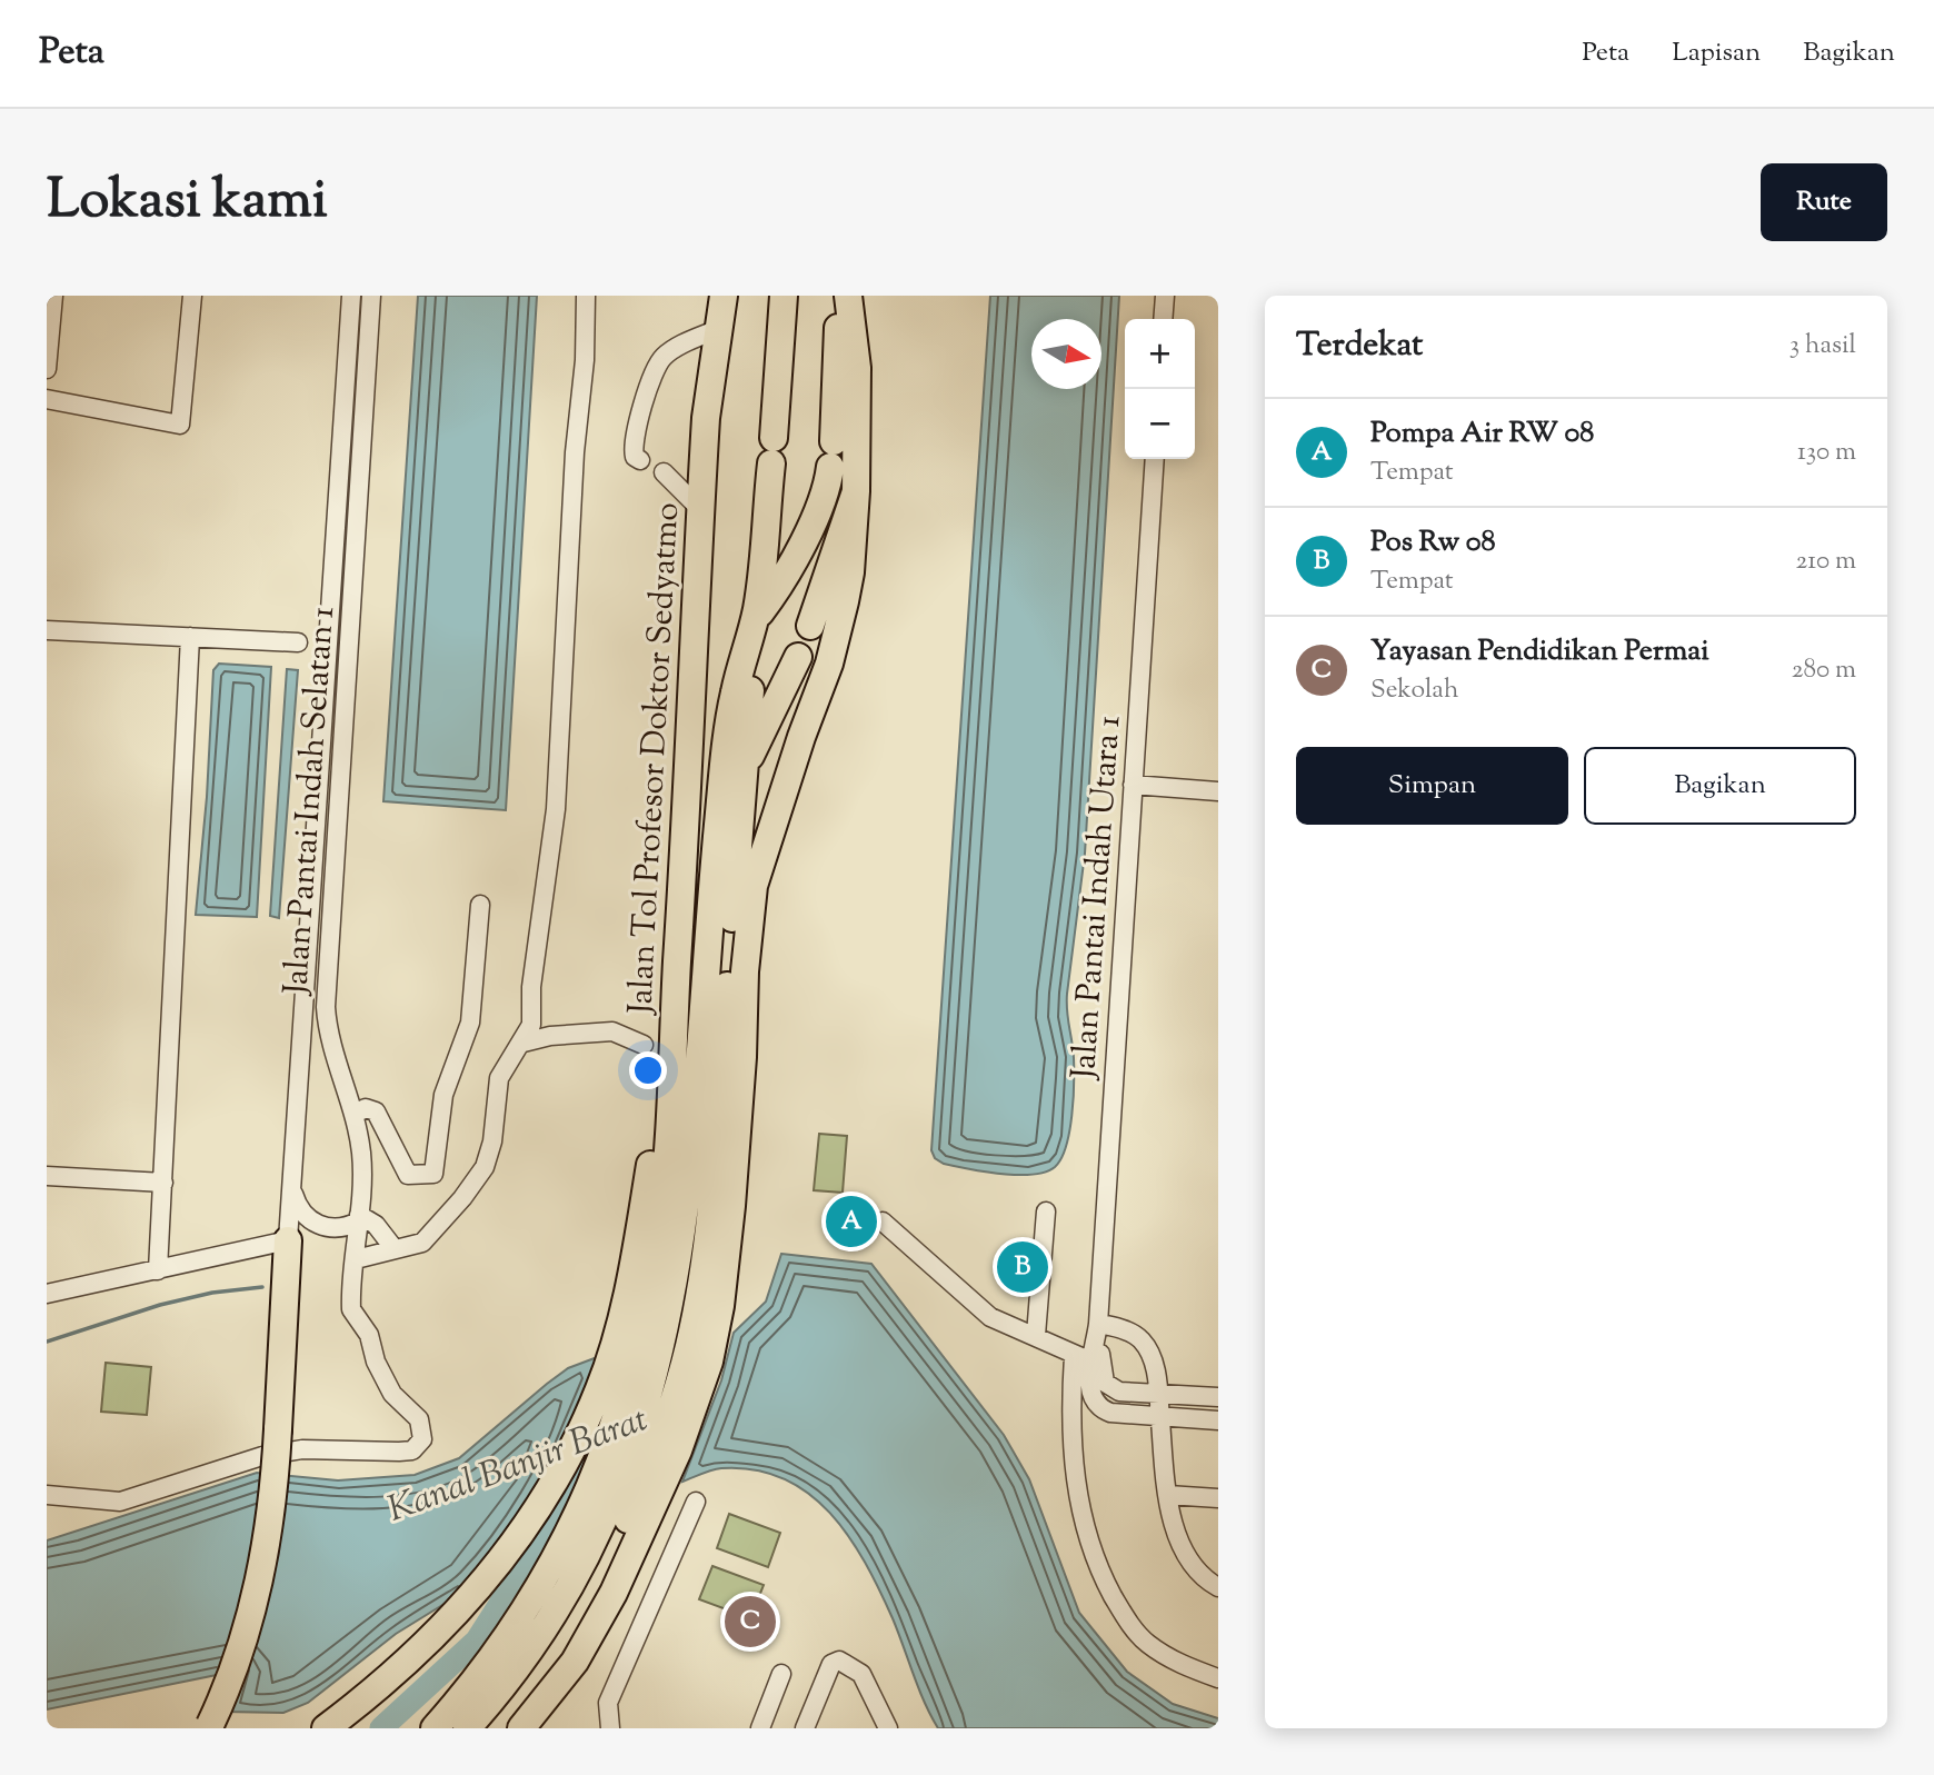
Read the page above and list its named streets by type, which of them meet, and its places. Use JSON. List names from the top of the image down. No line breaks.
{"streets":{"highway":["Jalan Tol Profesor Doktor Sedyatmo"],"street":["Jalan Pantai Indah Selatan 1","Jalan Pantai Indah Utara 1"]},"water":["Kanal Banjir Barat"],"north":"right","page":{"header":"Peta","nav":["Peta","Lapisan","Bagikan"],"title":"Lokasi kami","buttons":["Rute",["Simpan","Bagikan"]],"heading":["Terdekat","3 hasil"],"map_buttons":["+","−"],"list":[{"mark":"A","name":"Pompa Air RW 08","note":"Tempat","value":"130 m"},{"mark":"B","name":"Pos Rw 08","note":"Tempat","value":"210 m"},{"mark":"C","name":"Yayasan Pendidikan Permai","note":"Sekolah","value":"280 m"}],"pins":["A","B","C"]}}
